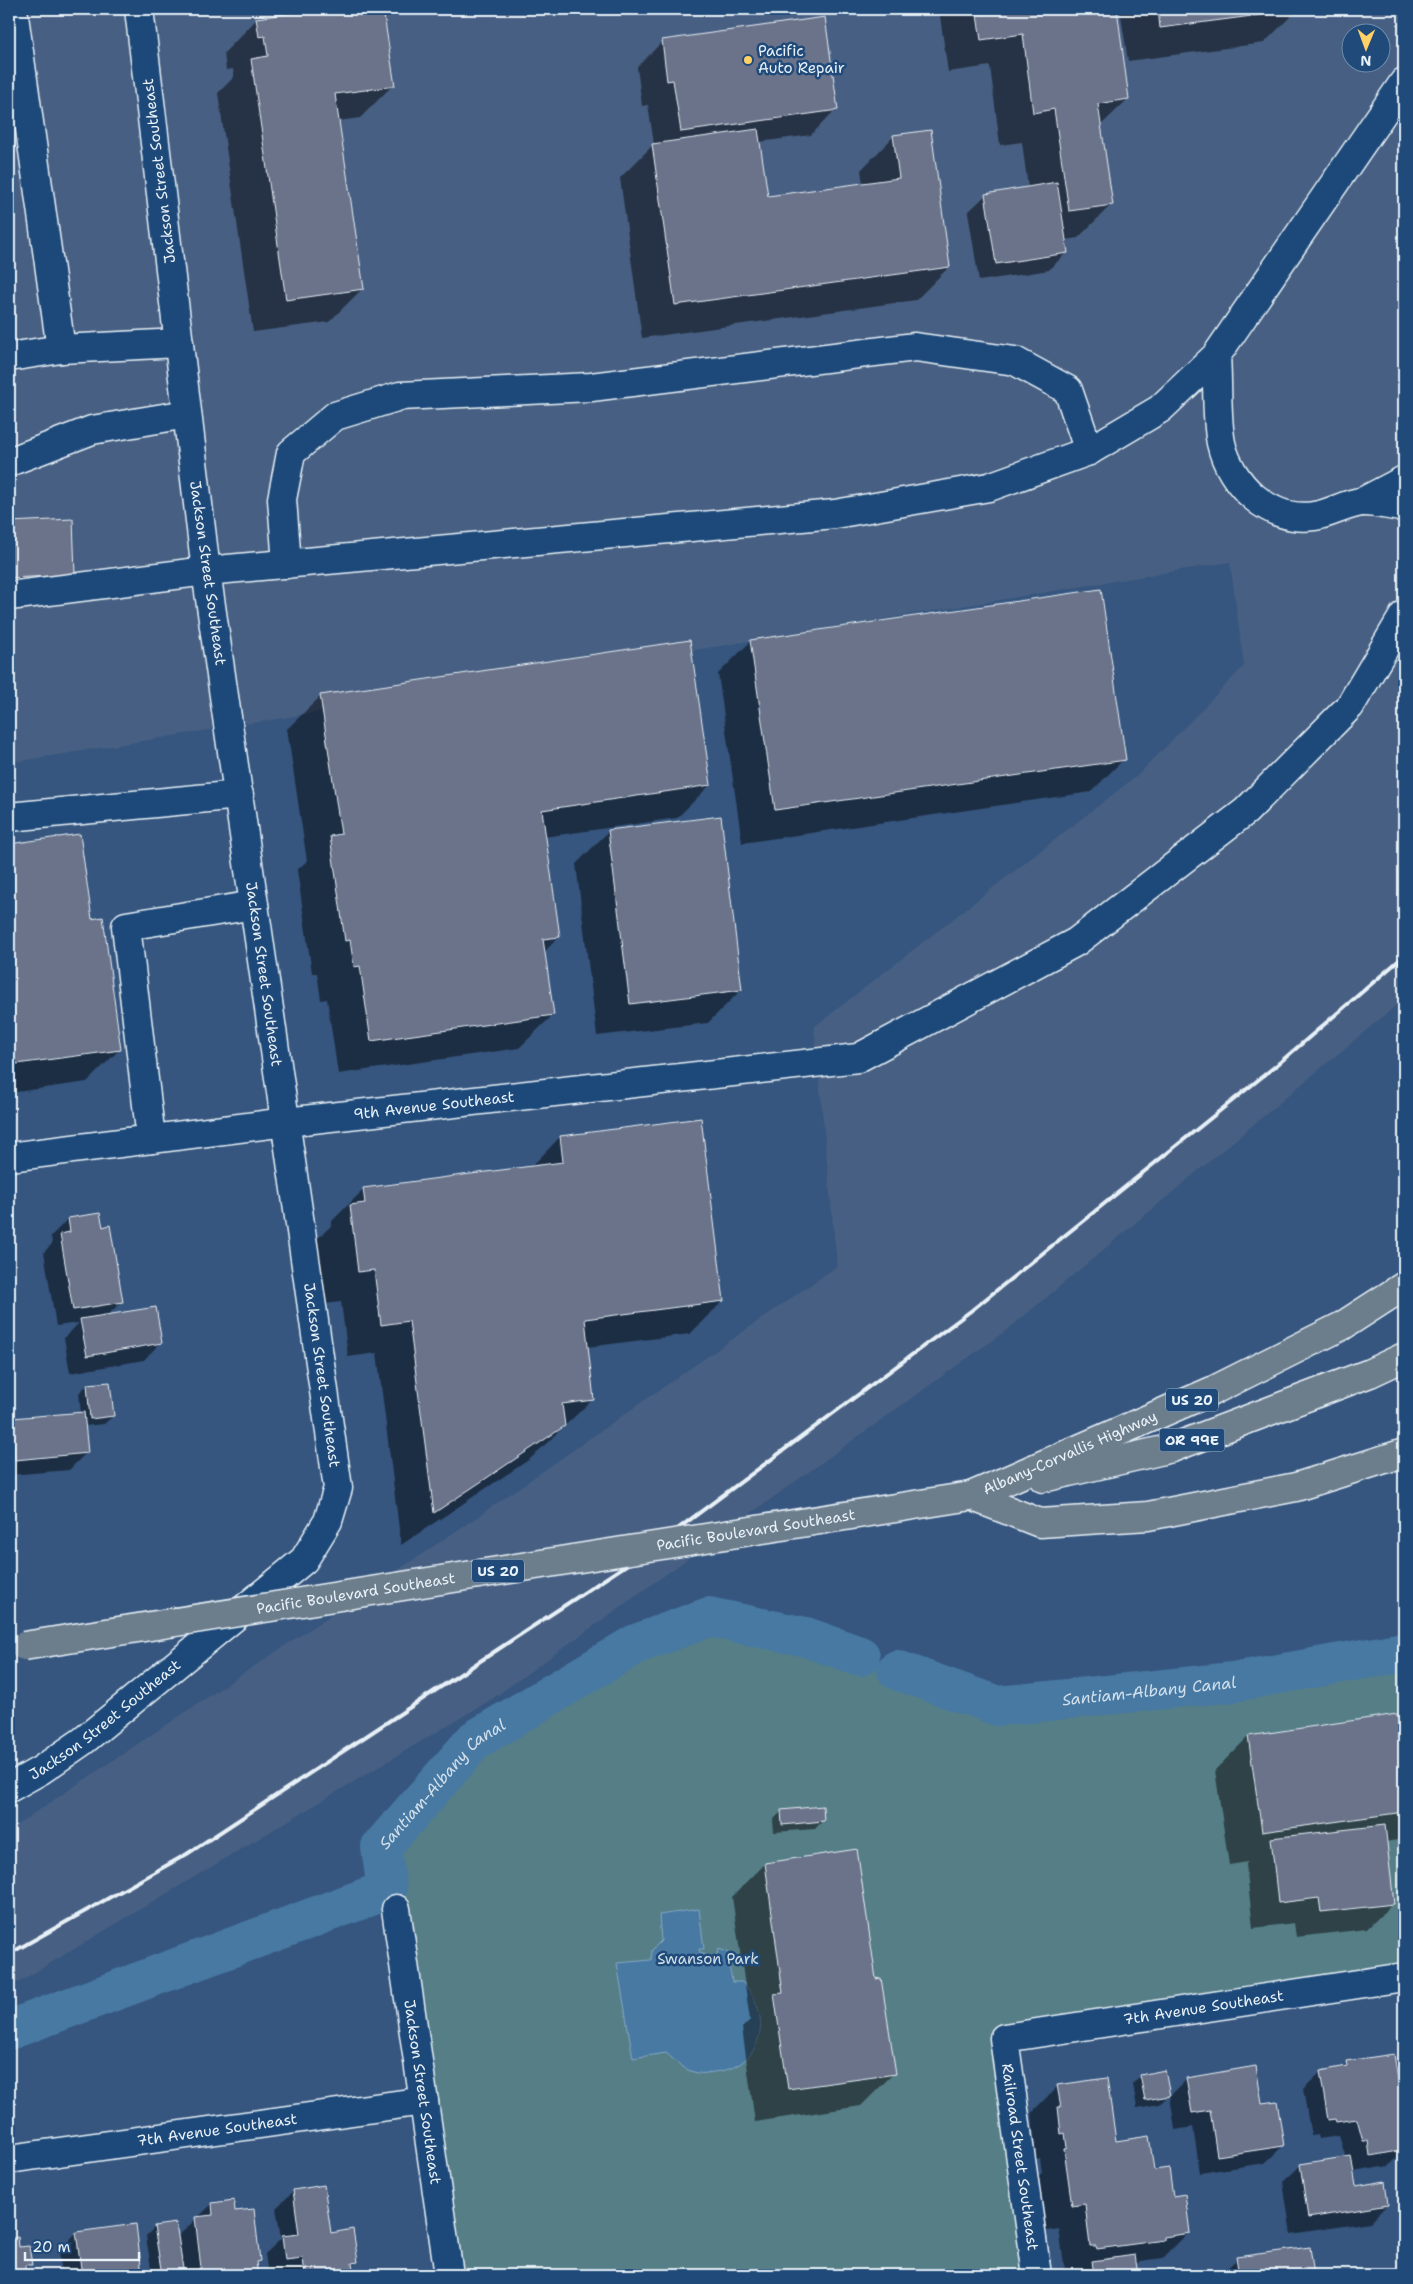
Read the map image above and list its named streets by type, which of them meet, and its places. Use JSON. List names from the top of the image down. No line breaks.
{"streets":{"highway":["US 20","OR 99E","Albany-Corvallis Highway","Pacific Boulevard Southeast"],"street":["Jackson Street Southeast","9th Avenue Southeast","7th Avenue Southeast","Railroad Street Southeast"]},"crossings":[["Jackson Street Southeast","9th Avenue Southeast"],["Jackson Street Southeast","7th Avenue Southeast"],["OR 99E","Albany-Corvallis Highway"],["OR 99E","Pacific Boulevard Southeast"],["Albany-Corvallis Highway","Pacific Boulevard Southeast"],["7th Avenue Southeast","Railroad Street Southeast"]],"water":["Santiam-Albany Canal"],"parks":["Swanson Park"],"places":["Pacific Auto Repair"],"scale_bar":"20 m","north":"bottom"}
